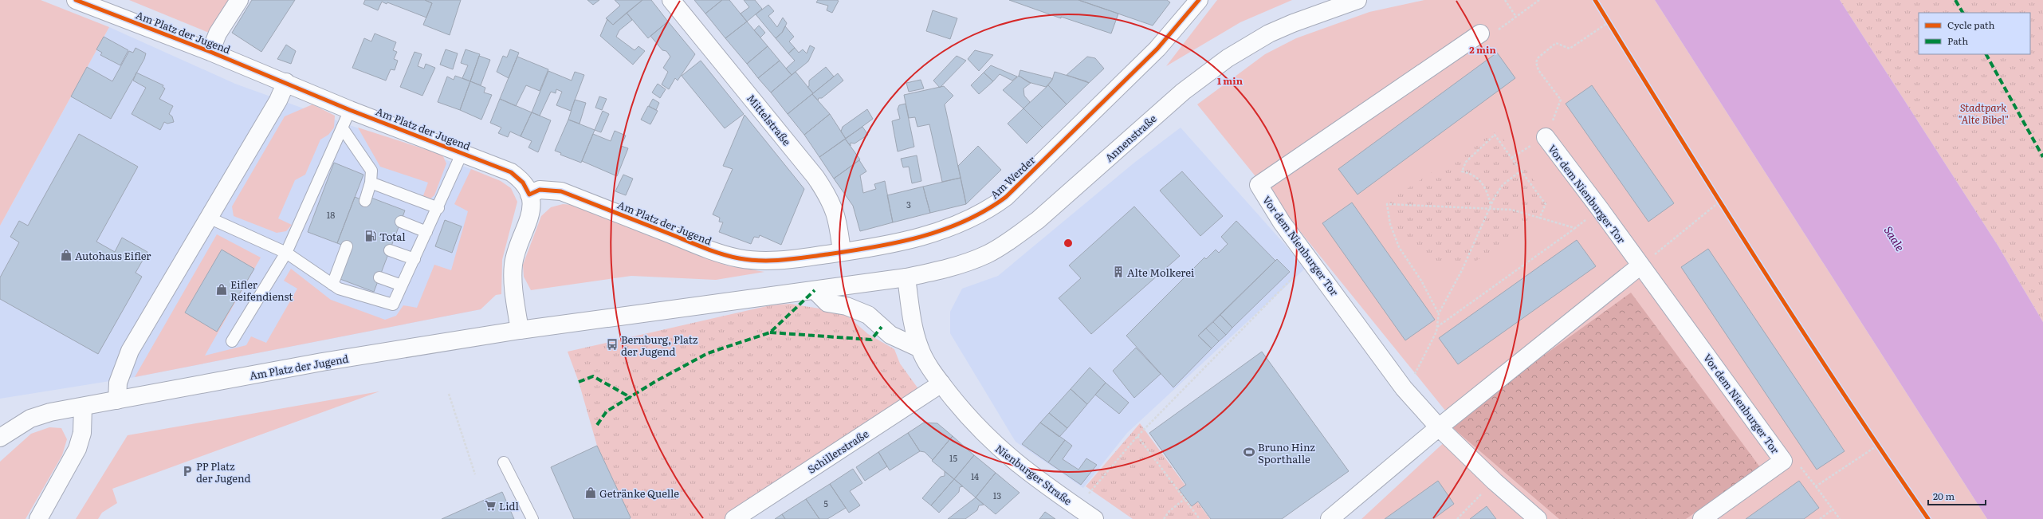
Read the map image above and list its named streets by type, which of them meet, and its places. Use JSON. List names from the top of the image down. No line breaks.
{"streets":{"street":["Am Platz der Jugend","Mittelstraße","Annenstraße","Am Werder","Vor dem Nienburger Tor","Schillerstraße","Nienburger Straße"]},"crossings":[["Am Platz der Jugend","Annenstraße"],["Am Platz der Jugend","Am Werder"],["Am Platz der Jugend","Nienburger Straße"],["Mittelstraße","Am Werder"],["Annenstraße","Nienburger Straße"],["Schillerstraße","Nienburger Straße"]],"water":["Saale"],"parks":["Stadtpark \"Alte Bibel\""],"places":{"fuel station":["Total"],"shop":["Autohaus Eifler","Eifler Reifendienst","Getränke Quelle"],"building":["Alte Molkerei"],"bus stop":["Bernburg, Platz der Jugend"],"sports":["Bruno Hinz Sporthalle"],"parking":["PP Platz der Jugend"],"supermarket":["Lidl"]},"house_numbers":["3","18","15","14","13","5"],"legend":["Cycle path","Path"],"scale_bar":"20 m","rings":["2 min","1 min"]}
